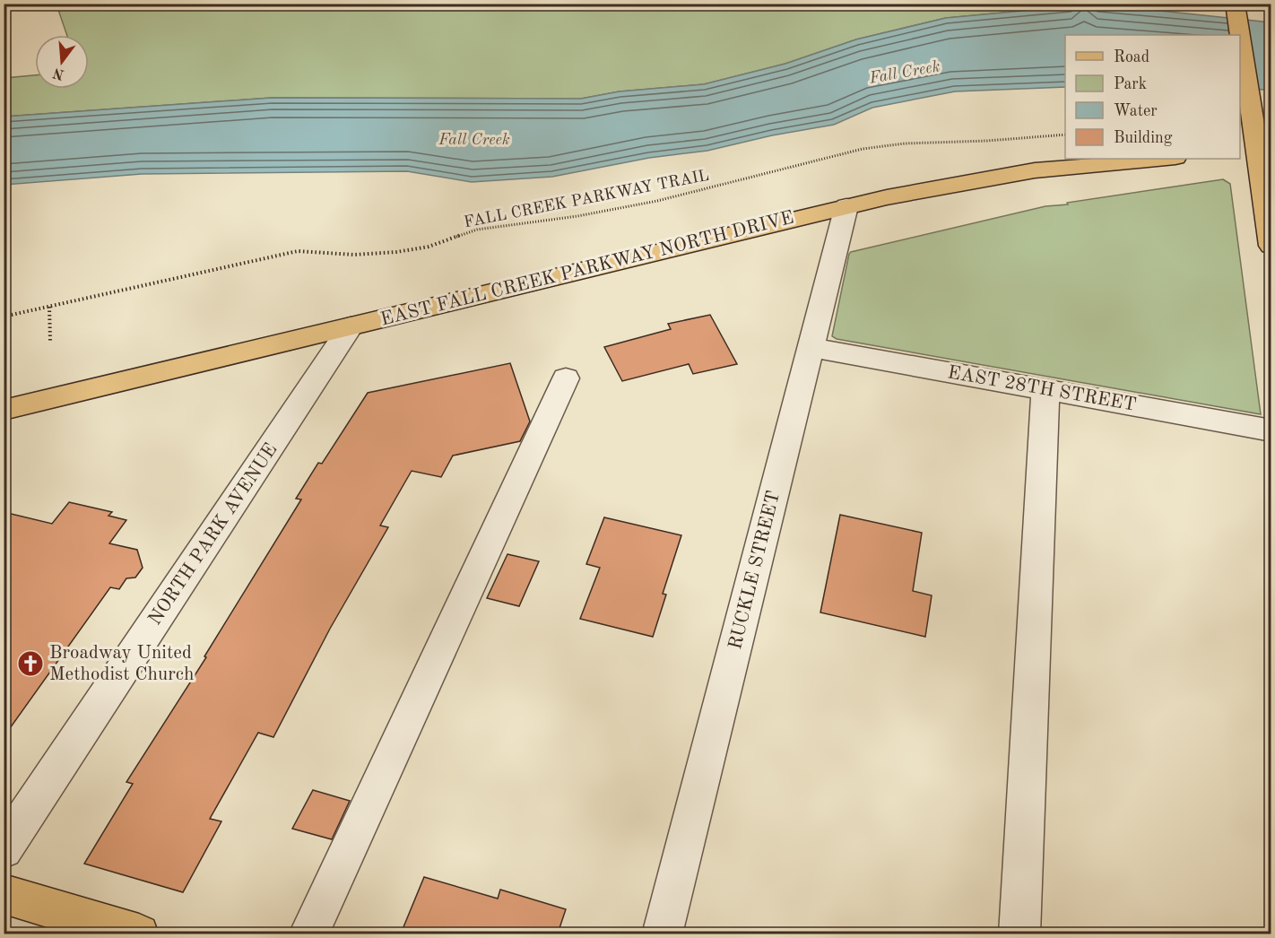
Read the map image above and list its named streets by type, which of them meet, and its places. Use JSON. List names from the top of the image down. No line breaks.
{"streets":{"main road":["EAST FALL CREEK PARKWAY NORTH DRIVE"],"street":["EAST 28TH STREET","NORTH PARK AVENUE","RUCKLE STREET"],"path":["FALL CREEK PARKWAY TRAIL"]},"crossings":[["EAST FALL CREEK PARKWAY NORTH DRIVE","NORTH PARK AVENUE"],["EAST FALL CREEK PARKWAY NORTH DRIVE","RUCKLE STREET"],["EAST 28TH STREET","RUCKLE STREET"]],"water":["Fall Creek"],"places":{"church":["Broadway United Methodist Church"]},"legend":["Road","Park","Water","Building"],"north":"bottom"}
